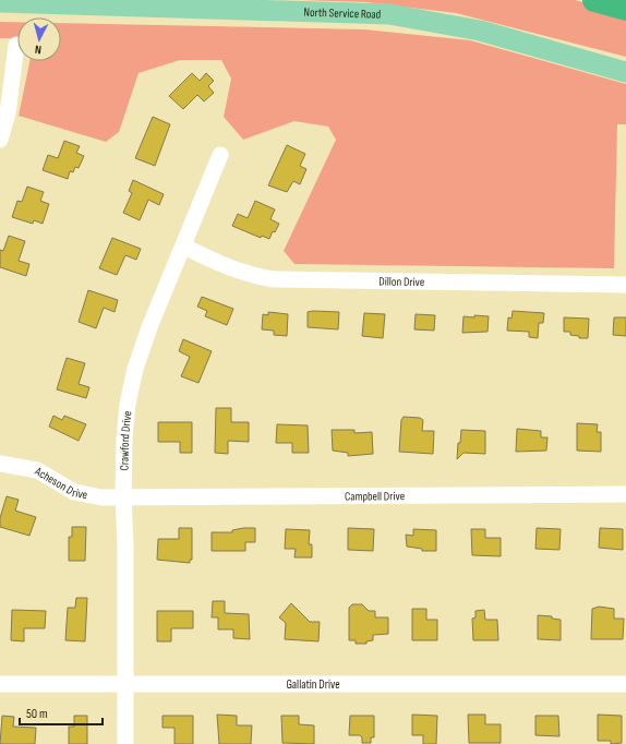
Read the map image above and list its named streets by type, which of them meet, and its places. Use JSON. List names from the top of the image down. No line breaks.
{"streets":{"main road":["North Service Road"],"street":["Dillon Drive","Crawford Drive","Acheson Drive","Campbell Drive","Gallatin Drive"]},"crossings":[["Dillon Drive","Crawford Drive"],["Crawford Drive","Acheson Drive"],["Crawford Drive","Campbell Drive"],["Crawford Drive","Gallatin Drive"],["Acheson Drive","Campbell Drive"]],"scale_bar":"50 m","north":"bottom"}
